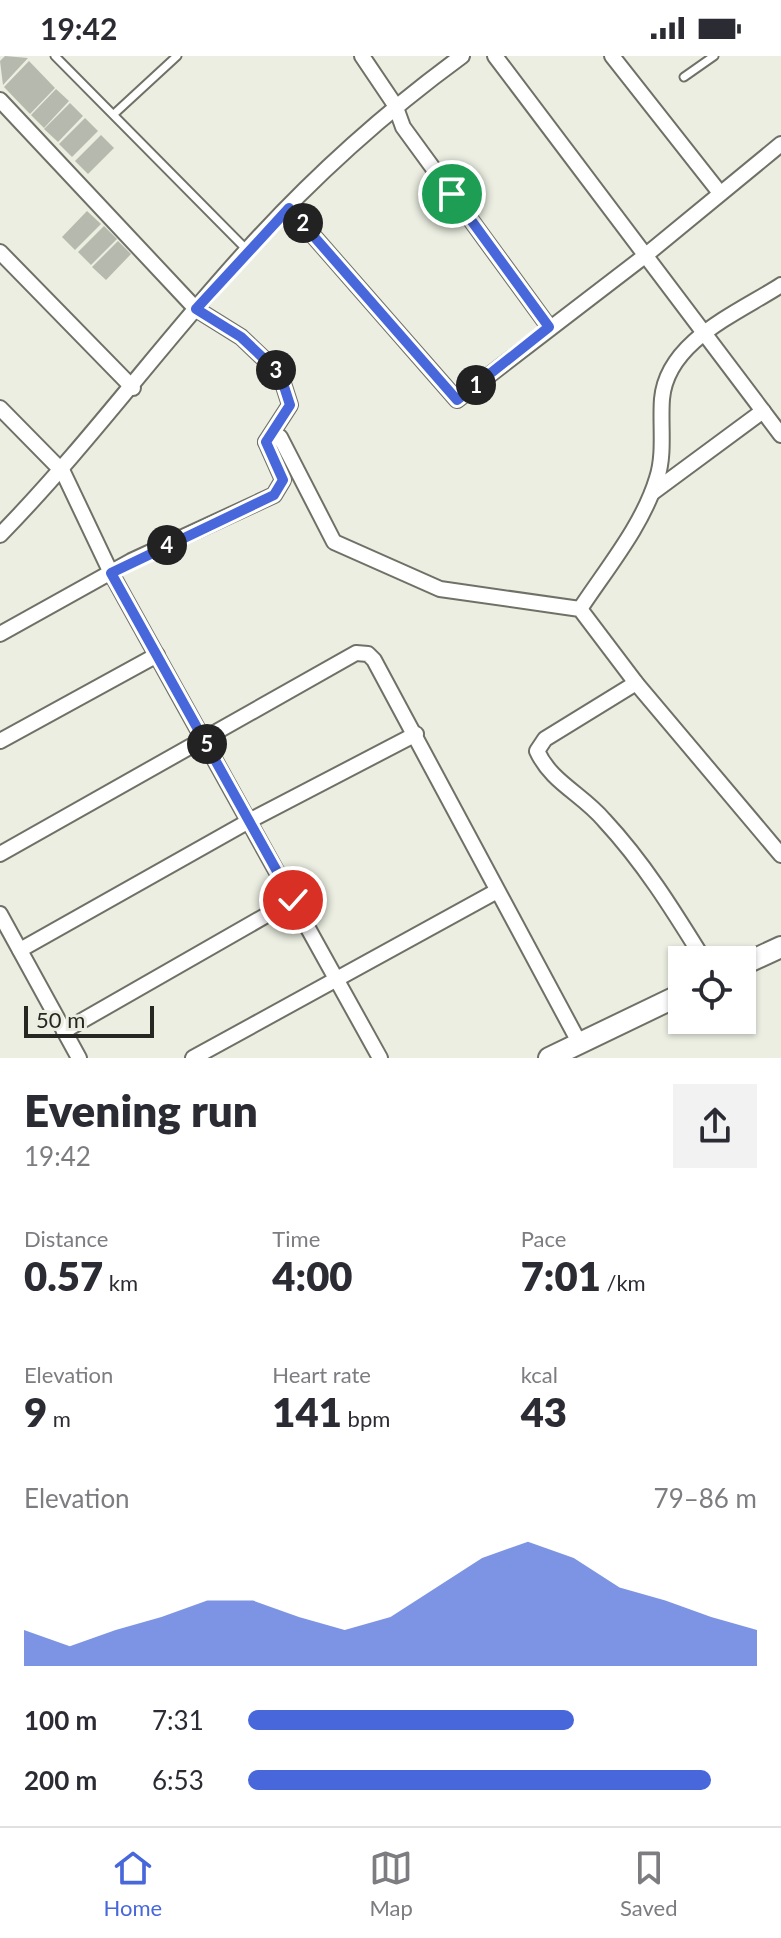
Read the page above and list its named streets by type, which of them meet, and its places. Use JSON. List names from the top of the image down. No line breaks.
{"scale_bar":"50 m","page":{"status":"19:42","pins":["2","3","1","4","5"],"scale":"50 m","heading":["Evening run","19:42"],"stats":[["Distance","0.57 km"],["Time","4:00"],["Pace","7:01 /km"],["Elevation","9 m"],["Heart rate","141 bpm"],["kcal","43"]],"chart":["Elevation","79–86 m"],"list":[{"name":"100 m","note":"7:31"},{"name":"200 m","note":"6:53"}],"tabs":["Home","Map","Saved"]}}
